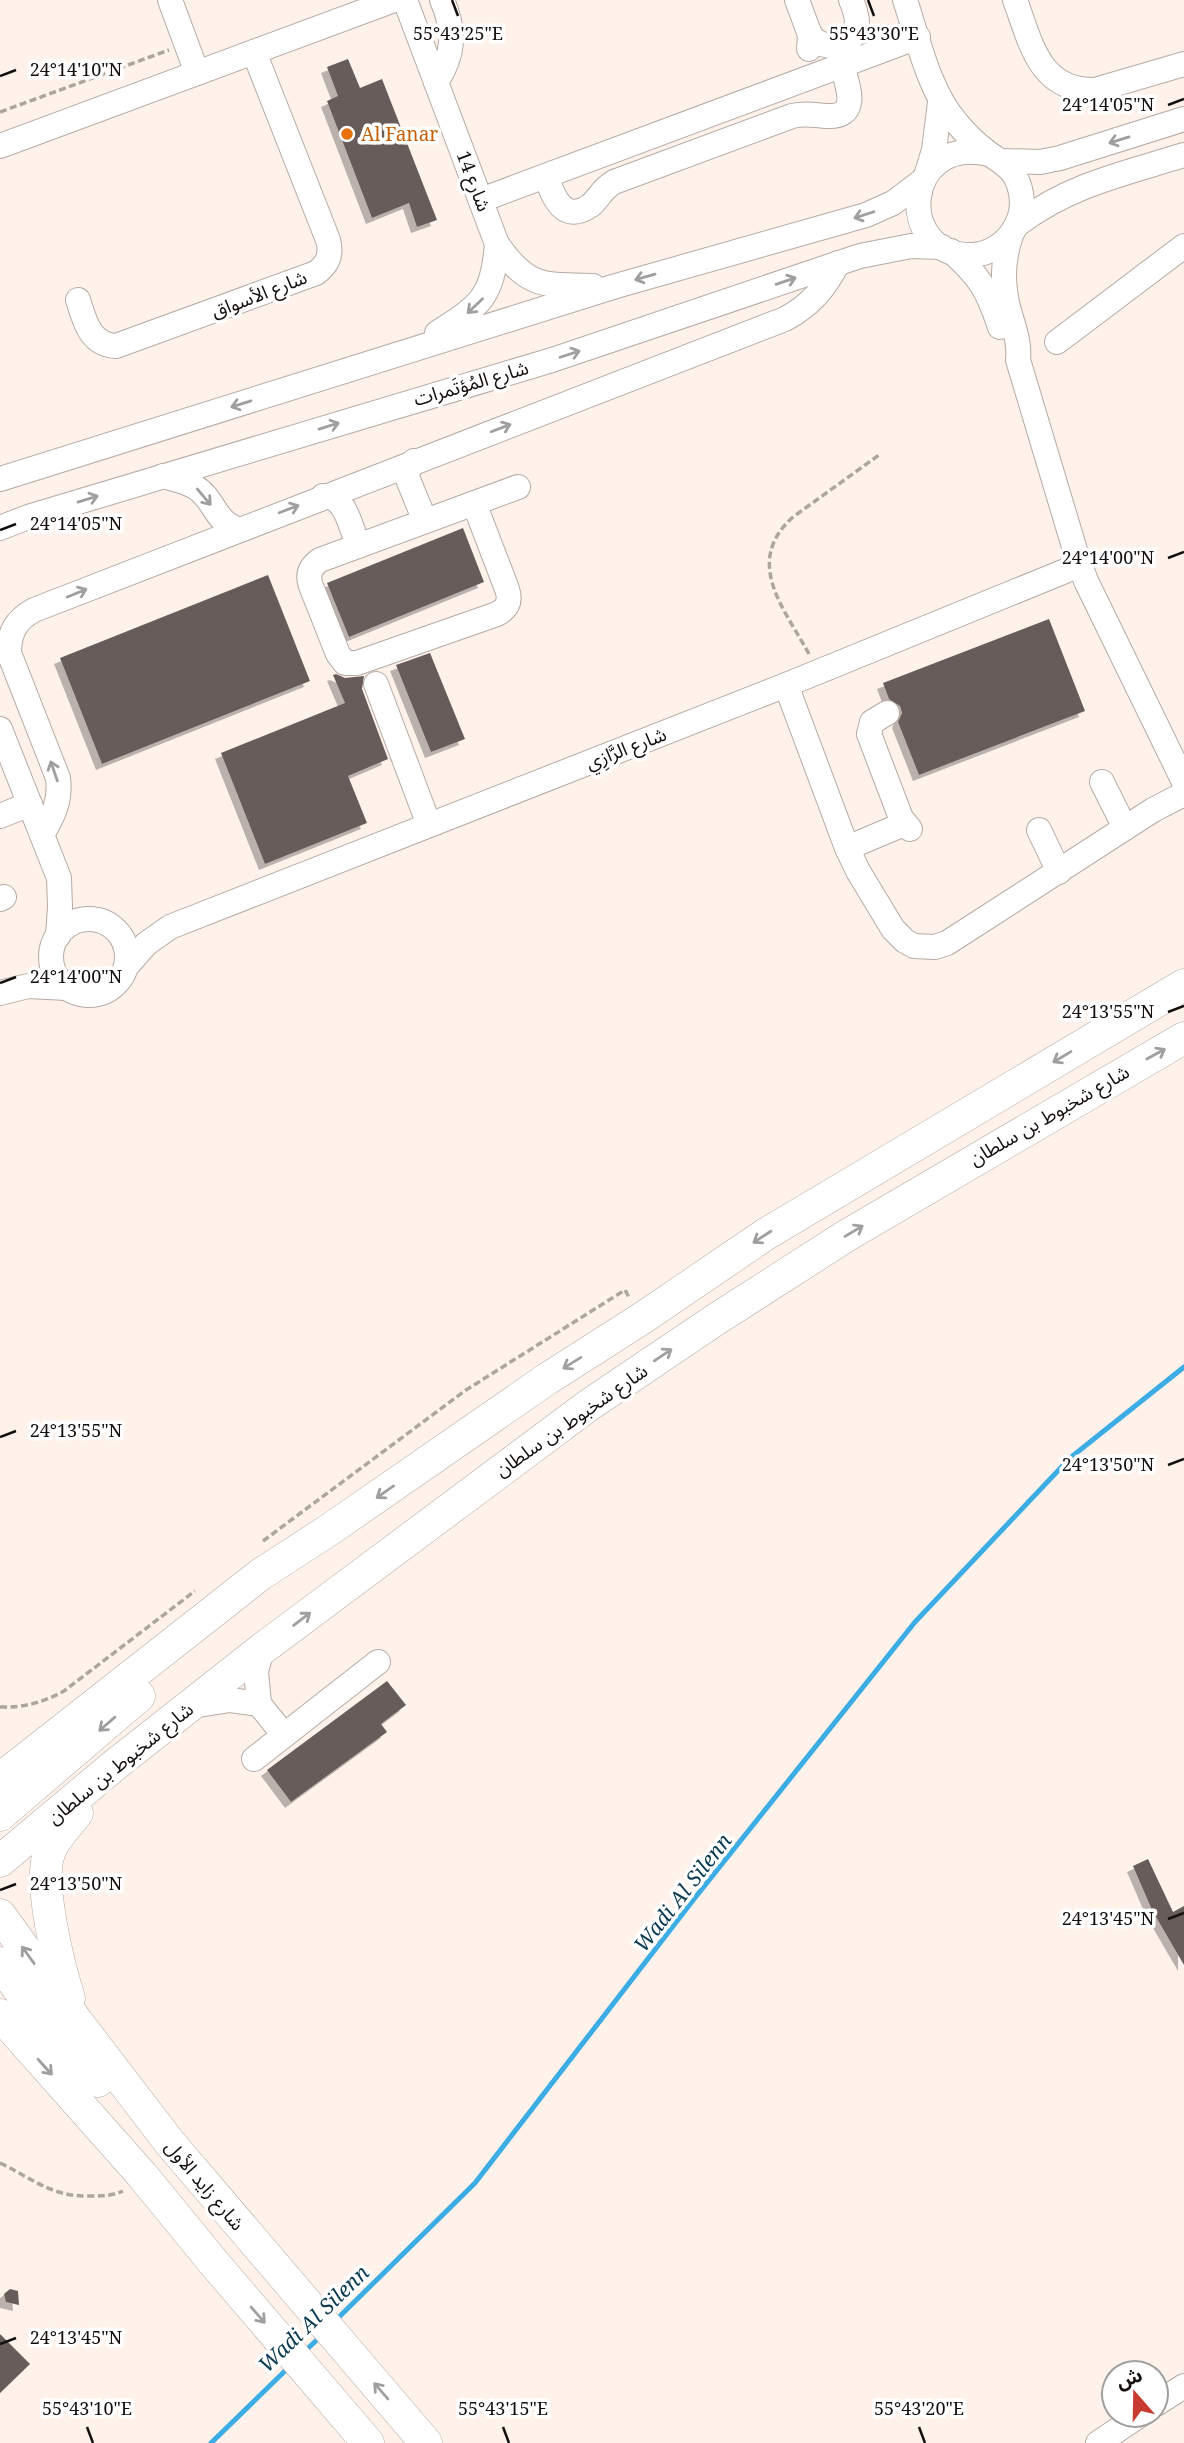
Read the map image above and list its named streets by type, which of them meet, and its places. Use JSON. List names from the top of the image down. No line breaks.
{"streets":{"main road":["شارع شخبوط بن سلطان","شارع زايد الأول"],"street":["شارع 14","شارع الأسواق","شارع المُؤتَمرات","شارع الرَّازِي"]},"water":["Wadi Al Silenn"],"places":["Al Fanar"],"north":"top","coordinates":["55°43'25\"E","55°43'30\"E","24°14'10\"N","24°14'05\"N","24°14'00\"N","24°13'55\"N","24°13'50\"N","24°13'45\"N","55°43'10\"E","55°43'15\"E","55°43'20\"E"]}
